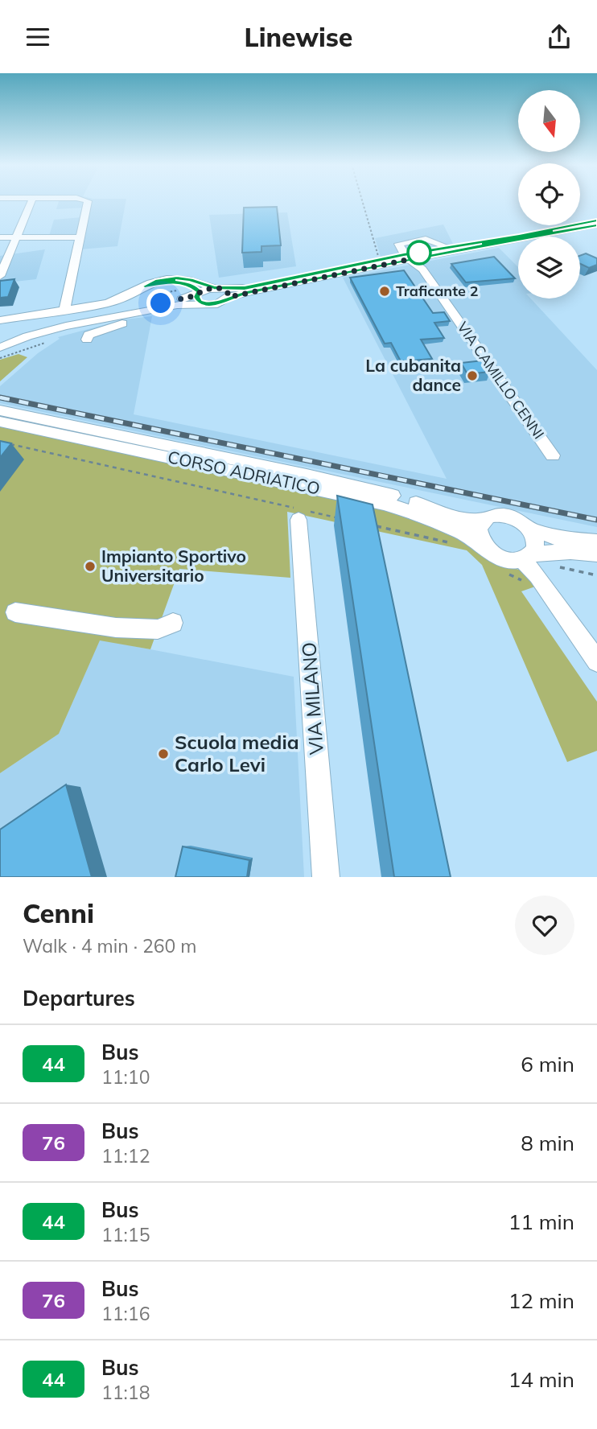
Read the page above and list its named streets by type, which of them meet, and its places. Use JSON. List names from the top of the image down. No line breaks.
{"streets":{"street":["VIA CAMILLO CENNI","CORSO ADRIATICO","VIA MILANO"]},"places":["Traficante 2","La cubanita dance","Impianto Sportivo Universitario","Scuola media Carlo Levi"],"lines":["bus line 44"],"north":"bottom","page":{"header":"Linewise","heading":[["Cenni","Walk · 4 min · 260 m"],"Departures"],"list":[{"mark":"44","name":"Bus","note":"11:10","value":"6 min"},{"mark":"76","name":"Bus","note":"11:12","value":"8 min"},{"mark":"44","name":"Bus","note":"11:15","value":"11 min"},{"mark":"76","name":"Bus","note":"11:16","value":"12 min"},{"mark":"44","name":"Bus","note":"11:18","value":"14 min"}]}}
